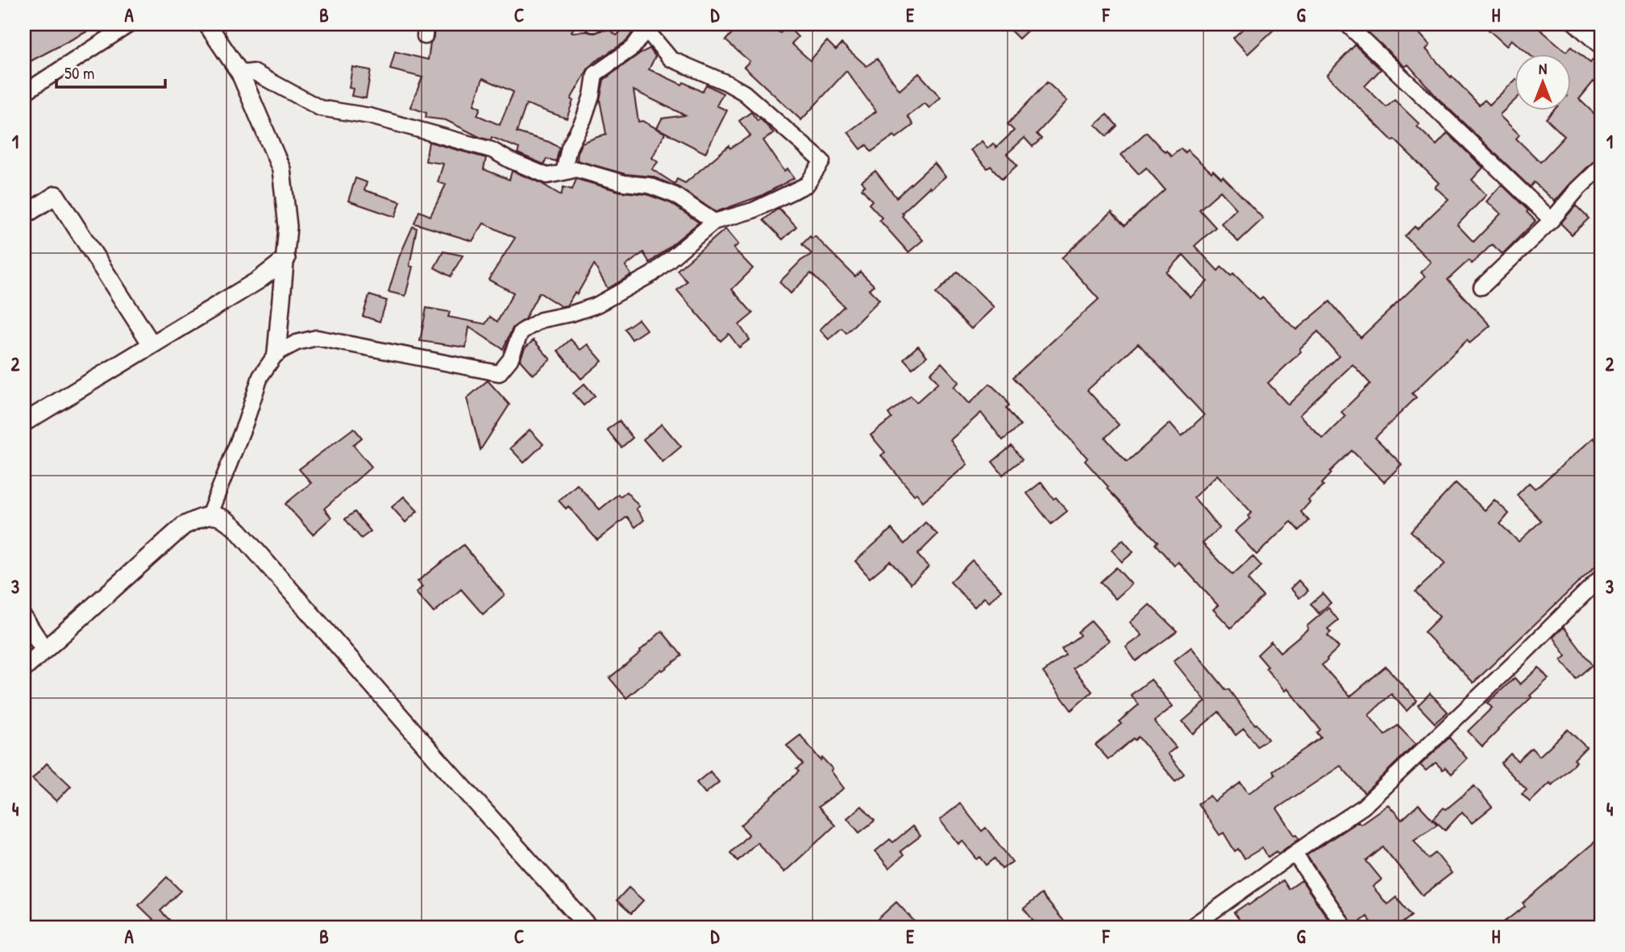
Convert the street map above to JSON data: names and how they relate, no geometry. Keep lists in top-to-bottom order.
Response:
{
  "scale_bar": "50 m",
  "north": "top",
  "grid": {
    "columns": [
      "A",
      "B",
      "C",
      "D",
      "E",
      "F",
      "G",
      "H"
    ],
    "rows": [
      "1",
      "2",
      "3",
      "4"
    ]
  }
}
